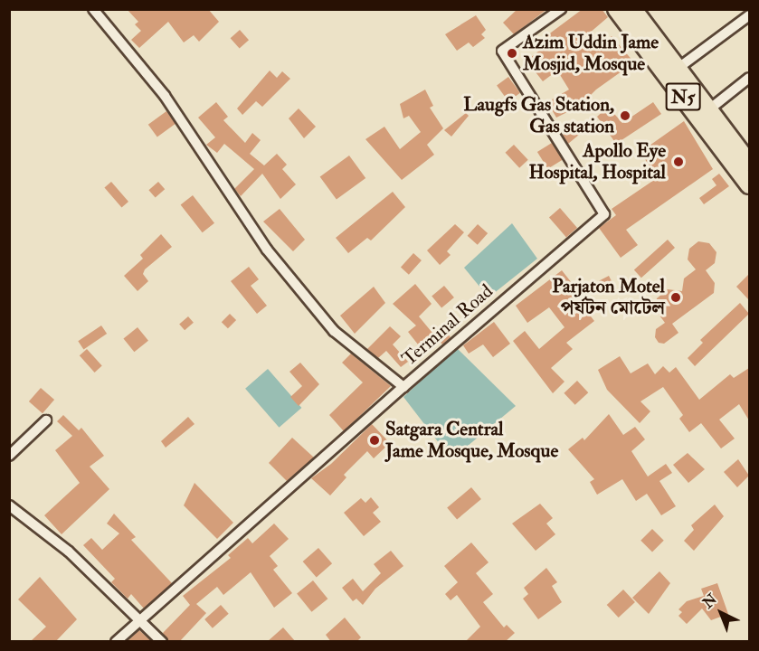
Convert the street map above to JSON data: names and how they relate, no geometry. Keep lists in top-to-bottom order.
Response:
{
  "streets": {
    "highway": ["N5"],
    "street": ["Terminal Road"]
  },
  "places": [
    "Azim Uddin Jame Mosjid, Mosque",
    "Laugfs Gas Station, Gas station",
    "Apollo Eye Hospital, Hospital",
    "Parjaton Motel পর্যটন মোটেল",
    "Satgara Central Jame Mosque, Mosque"
  ],
  "north": "top left"
}
